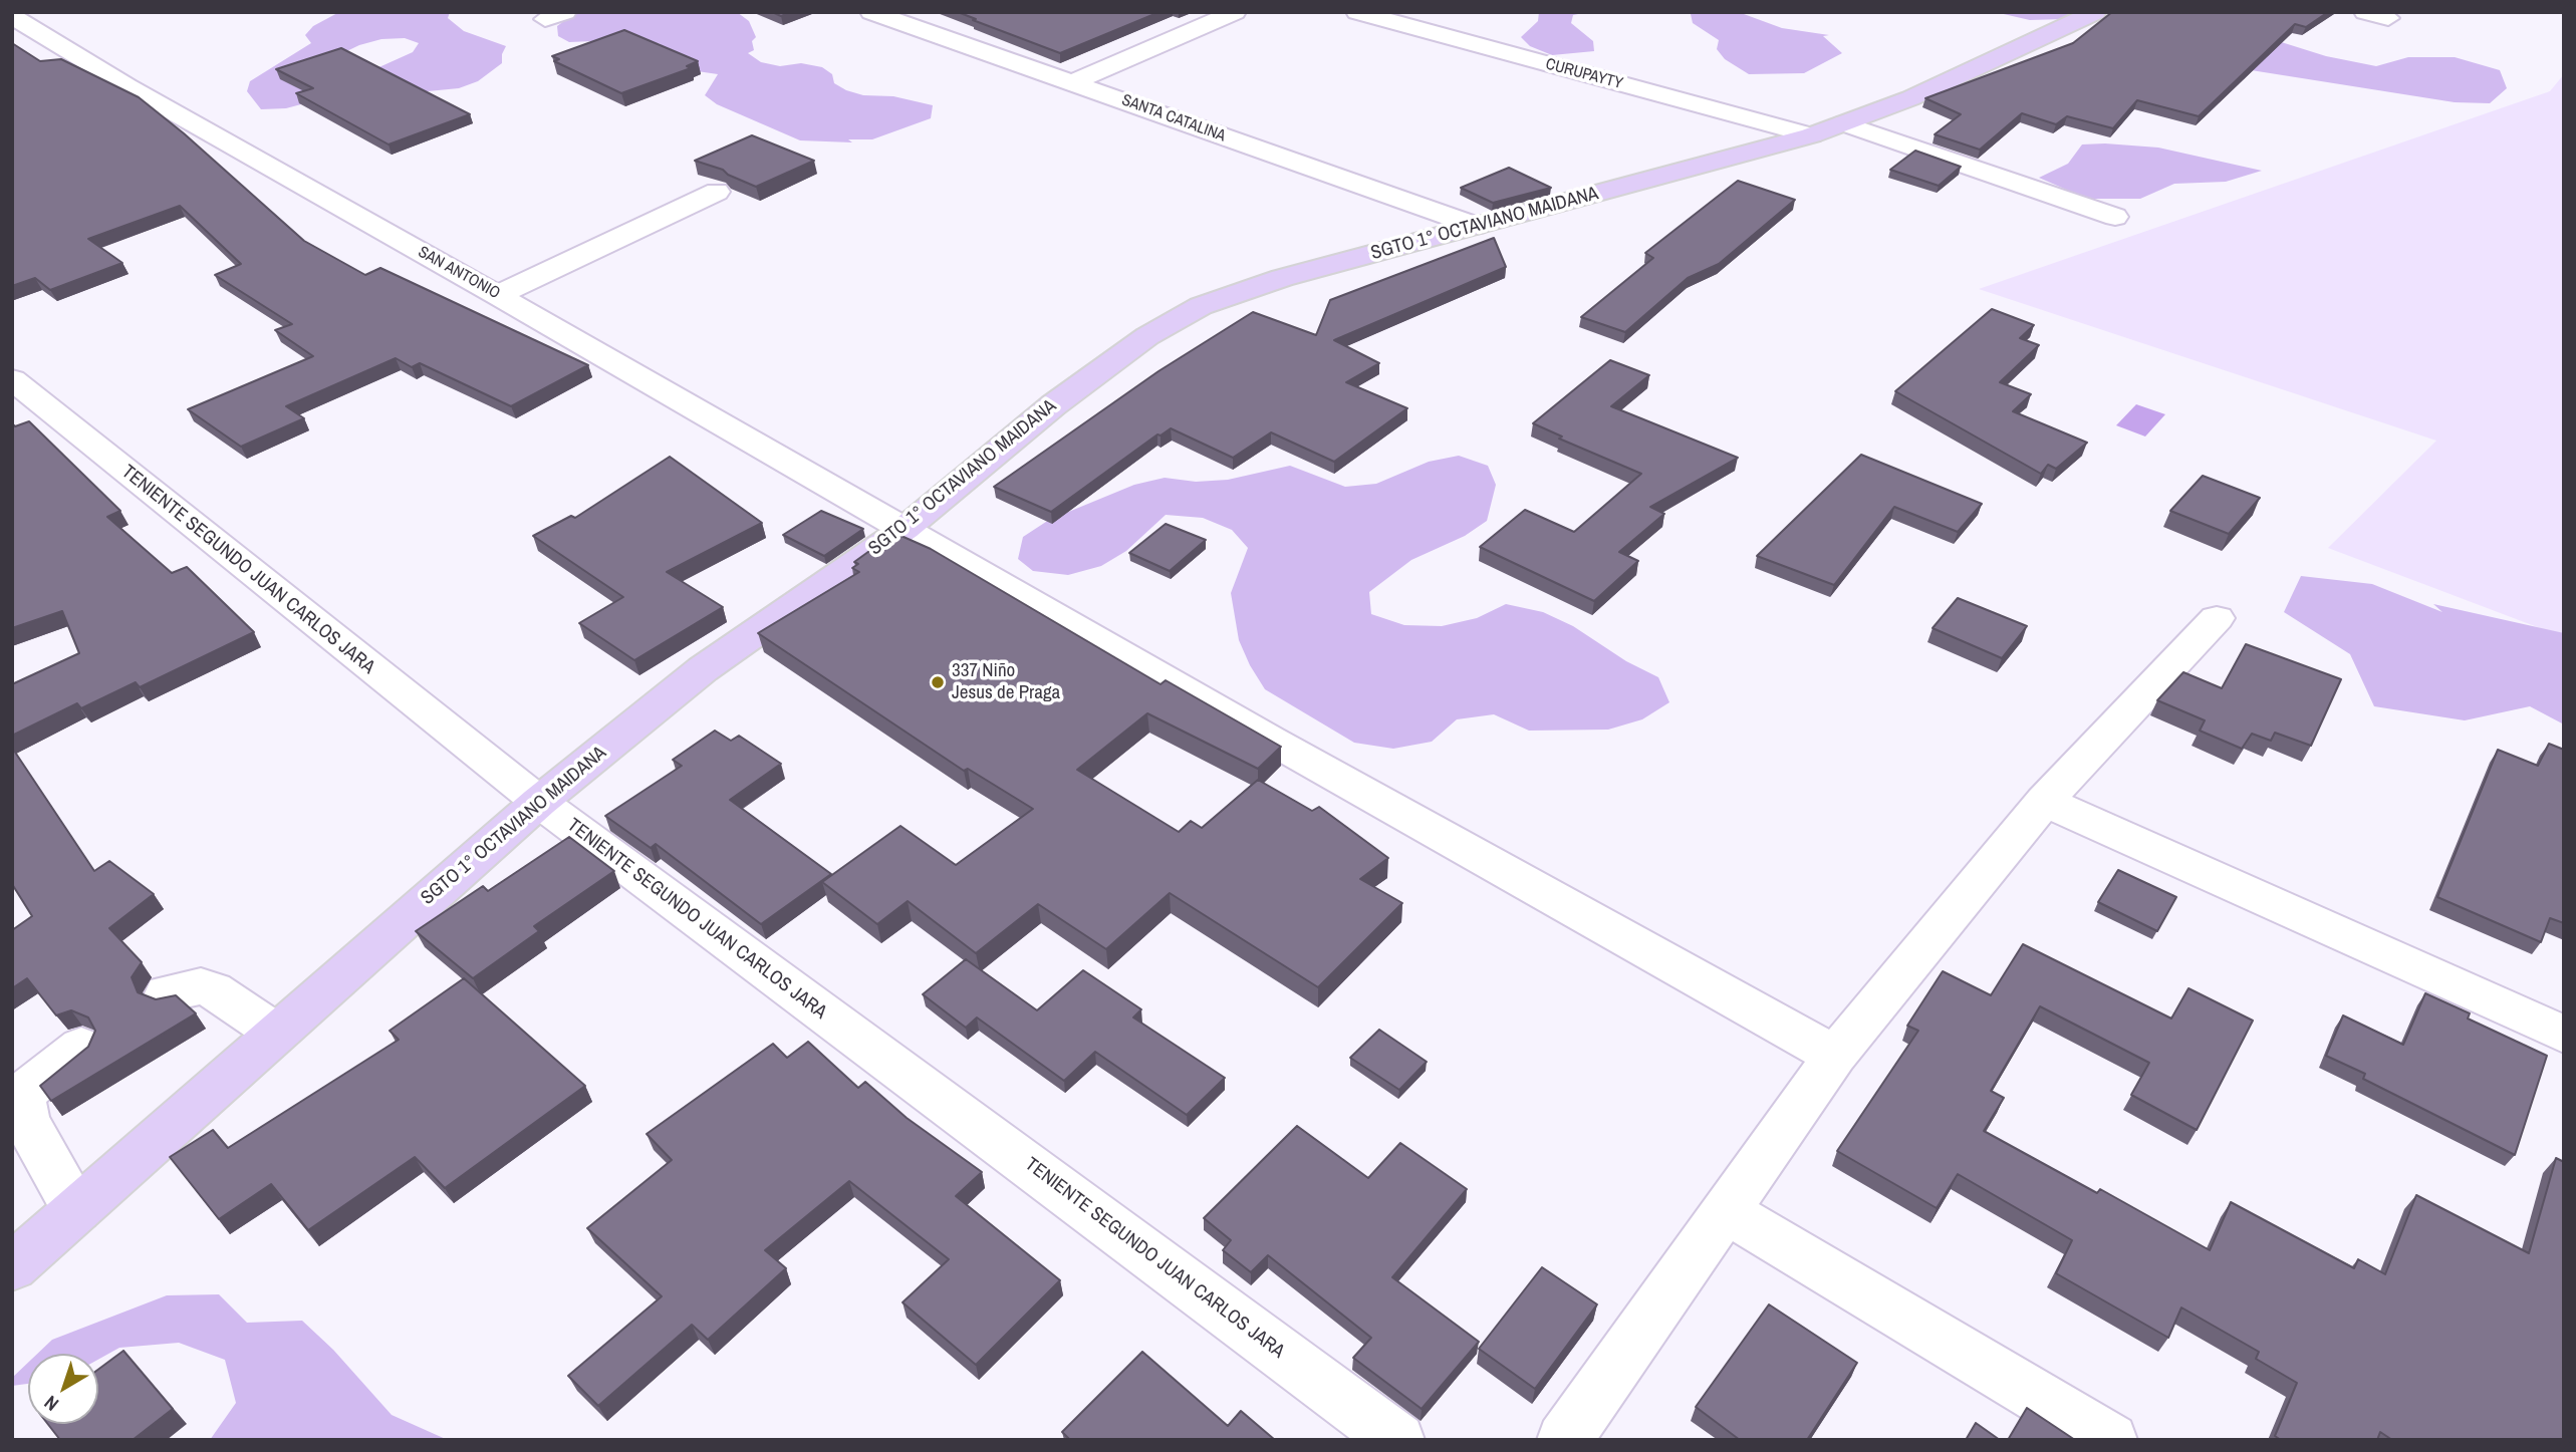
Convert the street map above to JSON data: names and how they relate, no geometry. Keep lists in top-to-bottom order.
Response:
{
  "streets": {
    "main road": ["SGTO 1° OCTAVIANO MAIDANA"],
    "street": [
      "CURUPAYTY",
      "SANTA CATALINA",
      "SAN ANTONIO",
      "TENIENTE SEGUNDO JUAN CARLOS JARA"
    ]
  },
  "crossings": [
    ["CURUPAYTY", "SGTO 1° OCTAVIANO MAIDANA"],
    ["SANTA CATALINA", "SGTO 1° OCTAVIANO MAIDANA"],
    ["SGTO 1° OCTAVIANO MAIDANA", "SAN ANTONIO"],
    ["SGTO 1° OCTAVIANO MAIDANA", "TENIENTE SEGUNDO JUAN CARLOS JARA"]
  ],
  "places": ["337 Niño Jesus de Praga"],
  "north": "bottom left"
}
